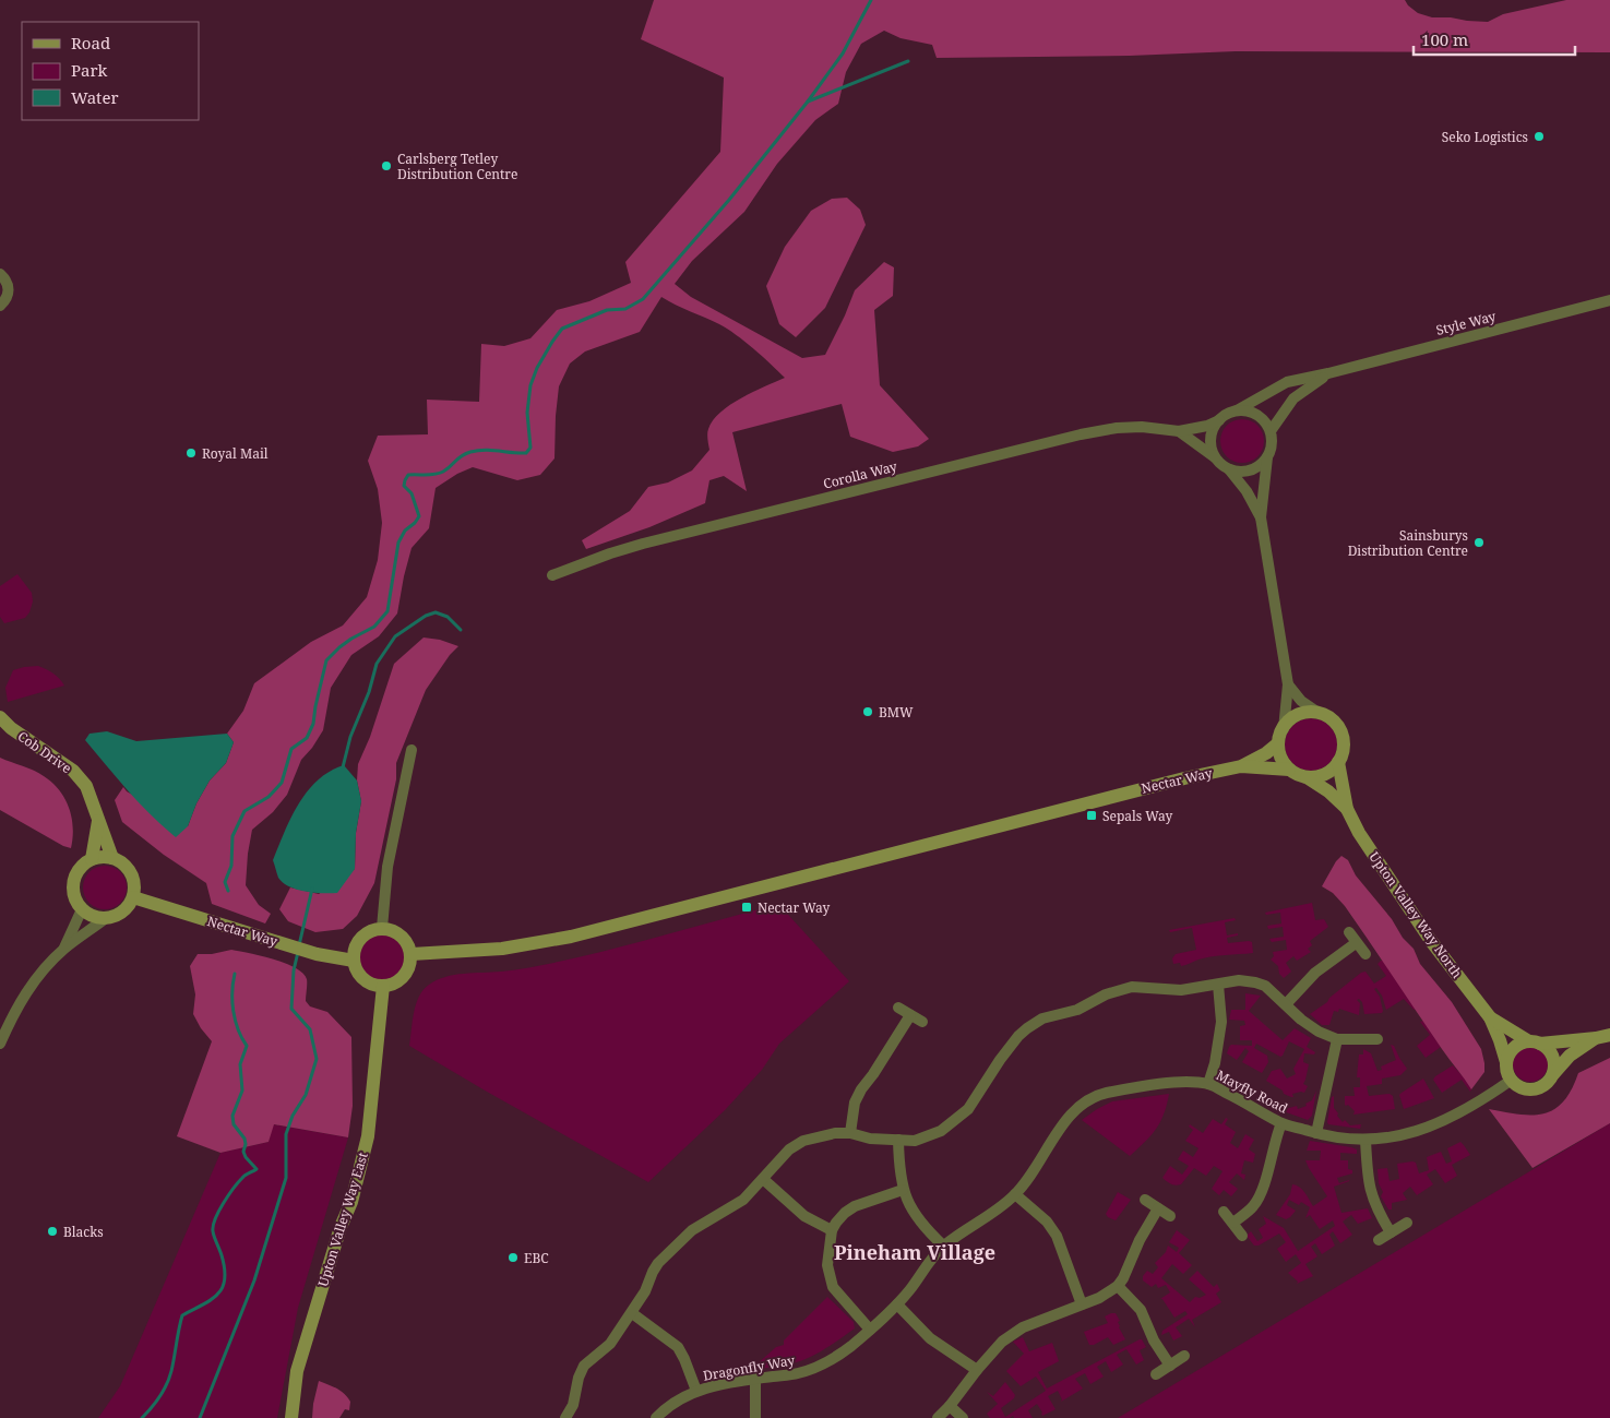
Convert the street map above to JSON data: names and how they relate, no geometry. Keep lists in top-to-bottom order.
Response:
{
  "streets": {
    "street": [
      "Style Way",
      "Corolla Way",
      "Cob Drive",
      "Nectar Way",
      "Upton Valley Way North",
      "Mayfly Road",
      "Upton Valley Way East",
      "Dragonfly Way"
    ]
  },
  "crossings": [
    ["Style Way", "Corolla Way"],
    ["Cob Drive", "Nectar Way"],
    ["Nectar Way", "Upton Valley Way North"],
    ["Nectar Way", "Upton Valley Way East"],
    ["Upton Valley Way North", "Mayfly Road"],
    ["Mayfly Road", "Dragonfly Way"]
  ],
  "districts": ["Pineham Village"],
  "places": {
    "other": [
      "Seko Logistics",
      "Carlsberg Tetley Distribution Centre",
      "Royal Mail",
      "Sainsburys Distribution Centre",
      "BMW",
      "Blacks",
      "EBC"
    ],
    "transit": ["Sepals Way", "Nectar Way"]
  },
  "legend": ["Road", "Park", "Water"],
  "scale_bar": "100 m"
}
